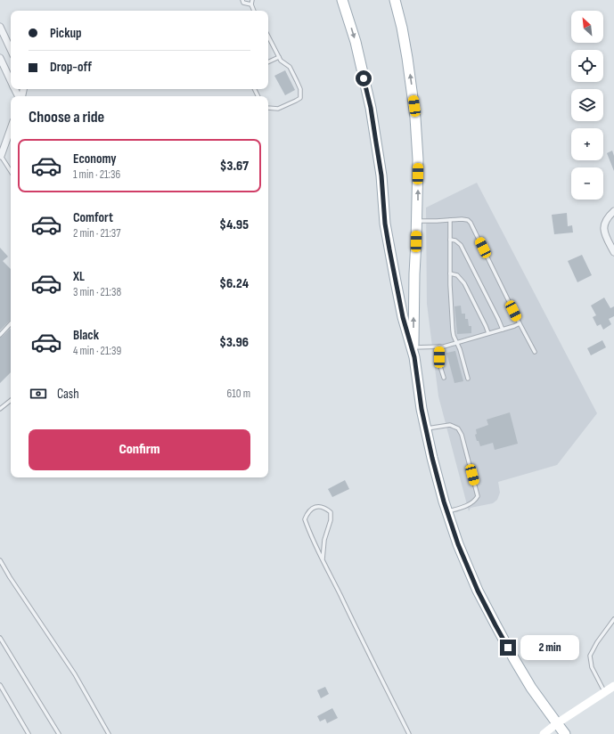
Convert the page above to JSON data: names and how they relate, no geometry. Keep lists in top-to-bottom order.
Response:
{
  "north": "top left",
  "page": {
    "map_buttons": ["+", "−"],
    "banner": ["Pickup", "Drop-off"],
    "heading": "Choose a ride",
    "list": [
      {
        "name": "Economy",
        "note": "1 min · 21:36",
        "value": "$3.67"
      },
      {
        "name": "Comfort",
        "note": "2 min · 21:37",
        "value": "$4.95"
      },
      {
        "name": "XL",
        "note": "3 min · 21:38",
        "value": "$6.24"
      },
      {
        "name": "Black",
        "note": "4 min · 21:39",
        "value": "$3.96"
      }
    ],
    "pay": ["Cash", "610 m"],
    "buttons": "Confirm",
    "bubble": "2 min"
  }
}
